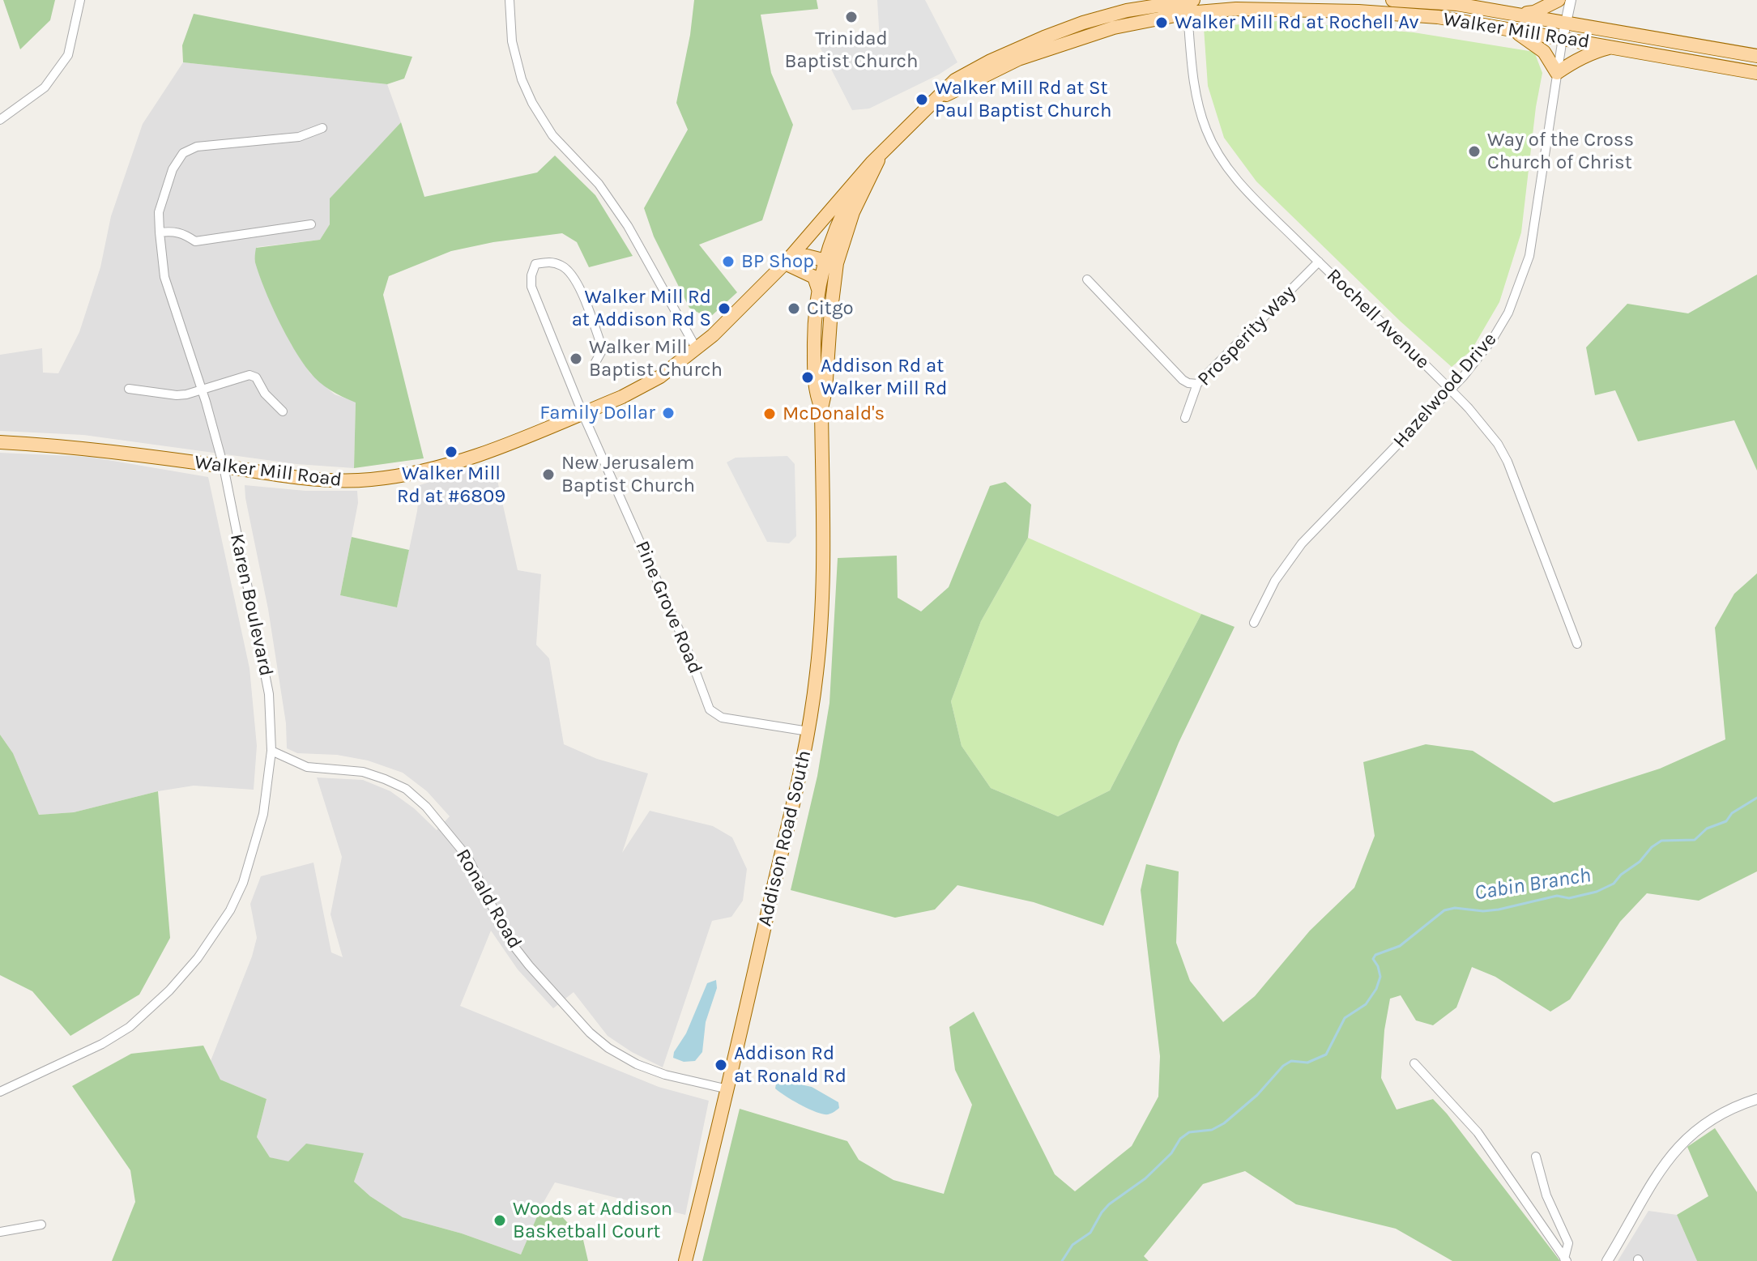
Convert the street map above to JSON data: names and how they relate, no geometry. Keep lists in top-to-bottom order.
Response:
{
  "streets": {
    "main road": ["Walker Mill Road", "Addison Road South"],
    "street": [
      "Rochell Avenue",
      "Prosperity Way",
      "Hazelwood Drive",
      "Karen Boulevard",
      "Pine Grove Road",
      "Ronald Road"
    ]
  },
  "crossings": [
    ["Walker Mill Road", "Rochell Avenue"],
    ["Walker Mill Road", "Hazelwood Drive"],
    ["Walker Mill Road", "Karen Boulevard"],
    ["Walker Mill Road", "Pine Grove Road"],
    ["Walker Mill Road", "Addison Road South"],
    ["Rochell Avenue", "Prosperity Way"],
    ["Rochell Avenue", "Hazelwood Drive"],
    ["Karen Boulevard", "Ronald Road"],
    ["Pine Grove Road", "Addison Road South"],
    ["Addison Road South", "Ronald Road"]
  ],
  "water": ["Cabin Branch"],
  "places": [
    "Trinidad Baptist Church",
    "Walker Mill Rd at Rochell Av",
    "Walker Mill Rd at St Paul Baptist Church",
    "Way of the Cross Church of Christ",
    "BP Shop",
    "Walker Mill Rd at Addison Rd S",
    "Citgo",
    "Walker Mill Baptist Church",
    "Addison Rd at Walker Mill Rd",
    "Family Dollar",
    "McDonald's",
    "Walker Mill Rd at #6809",
    "New Jerusalem Baptist Church",
    "Addison Rd at Ronald Rd",
    "Woods at Addison Basketball Court"
  ]
}
